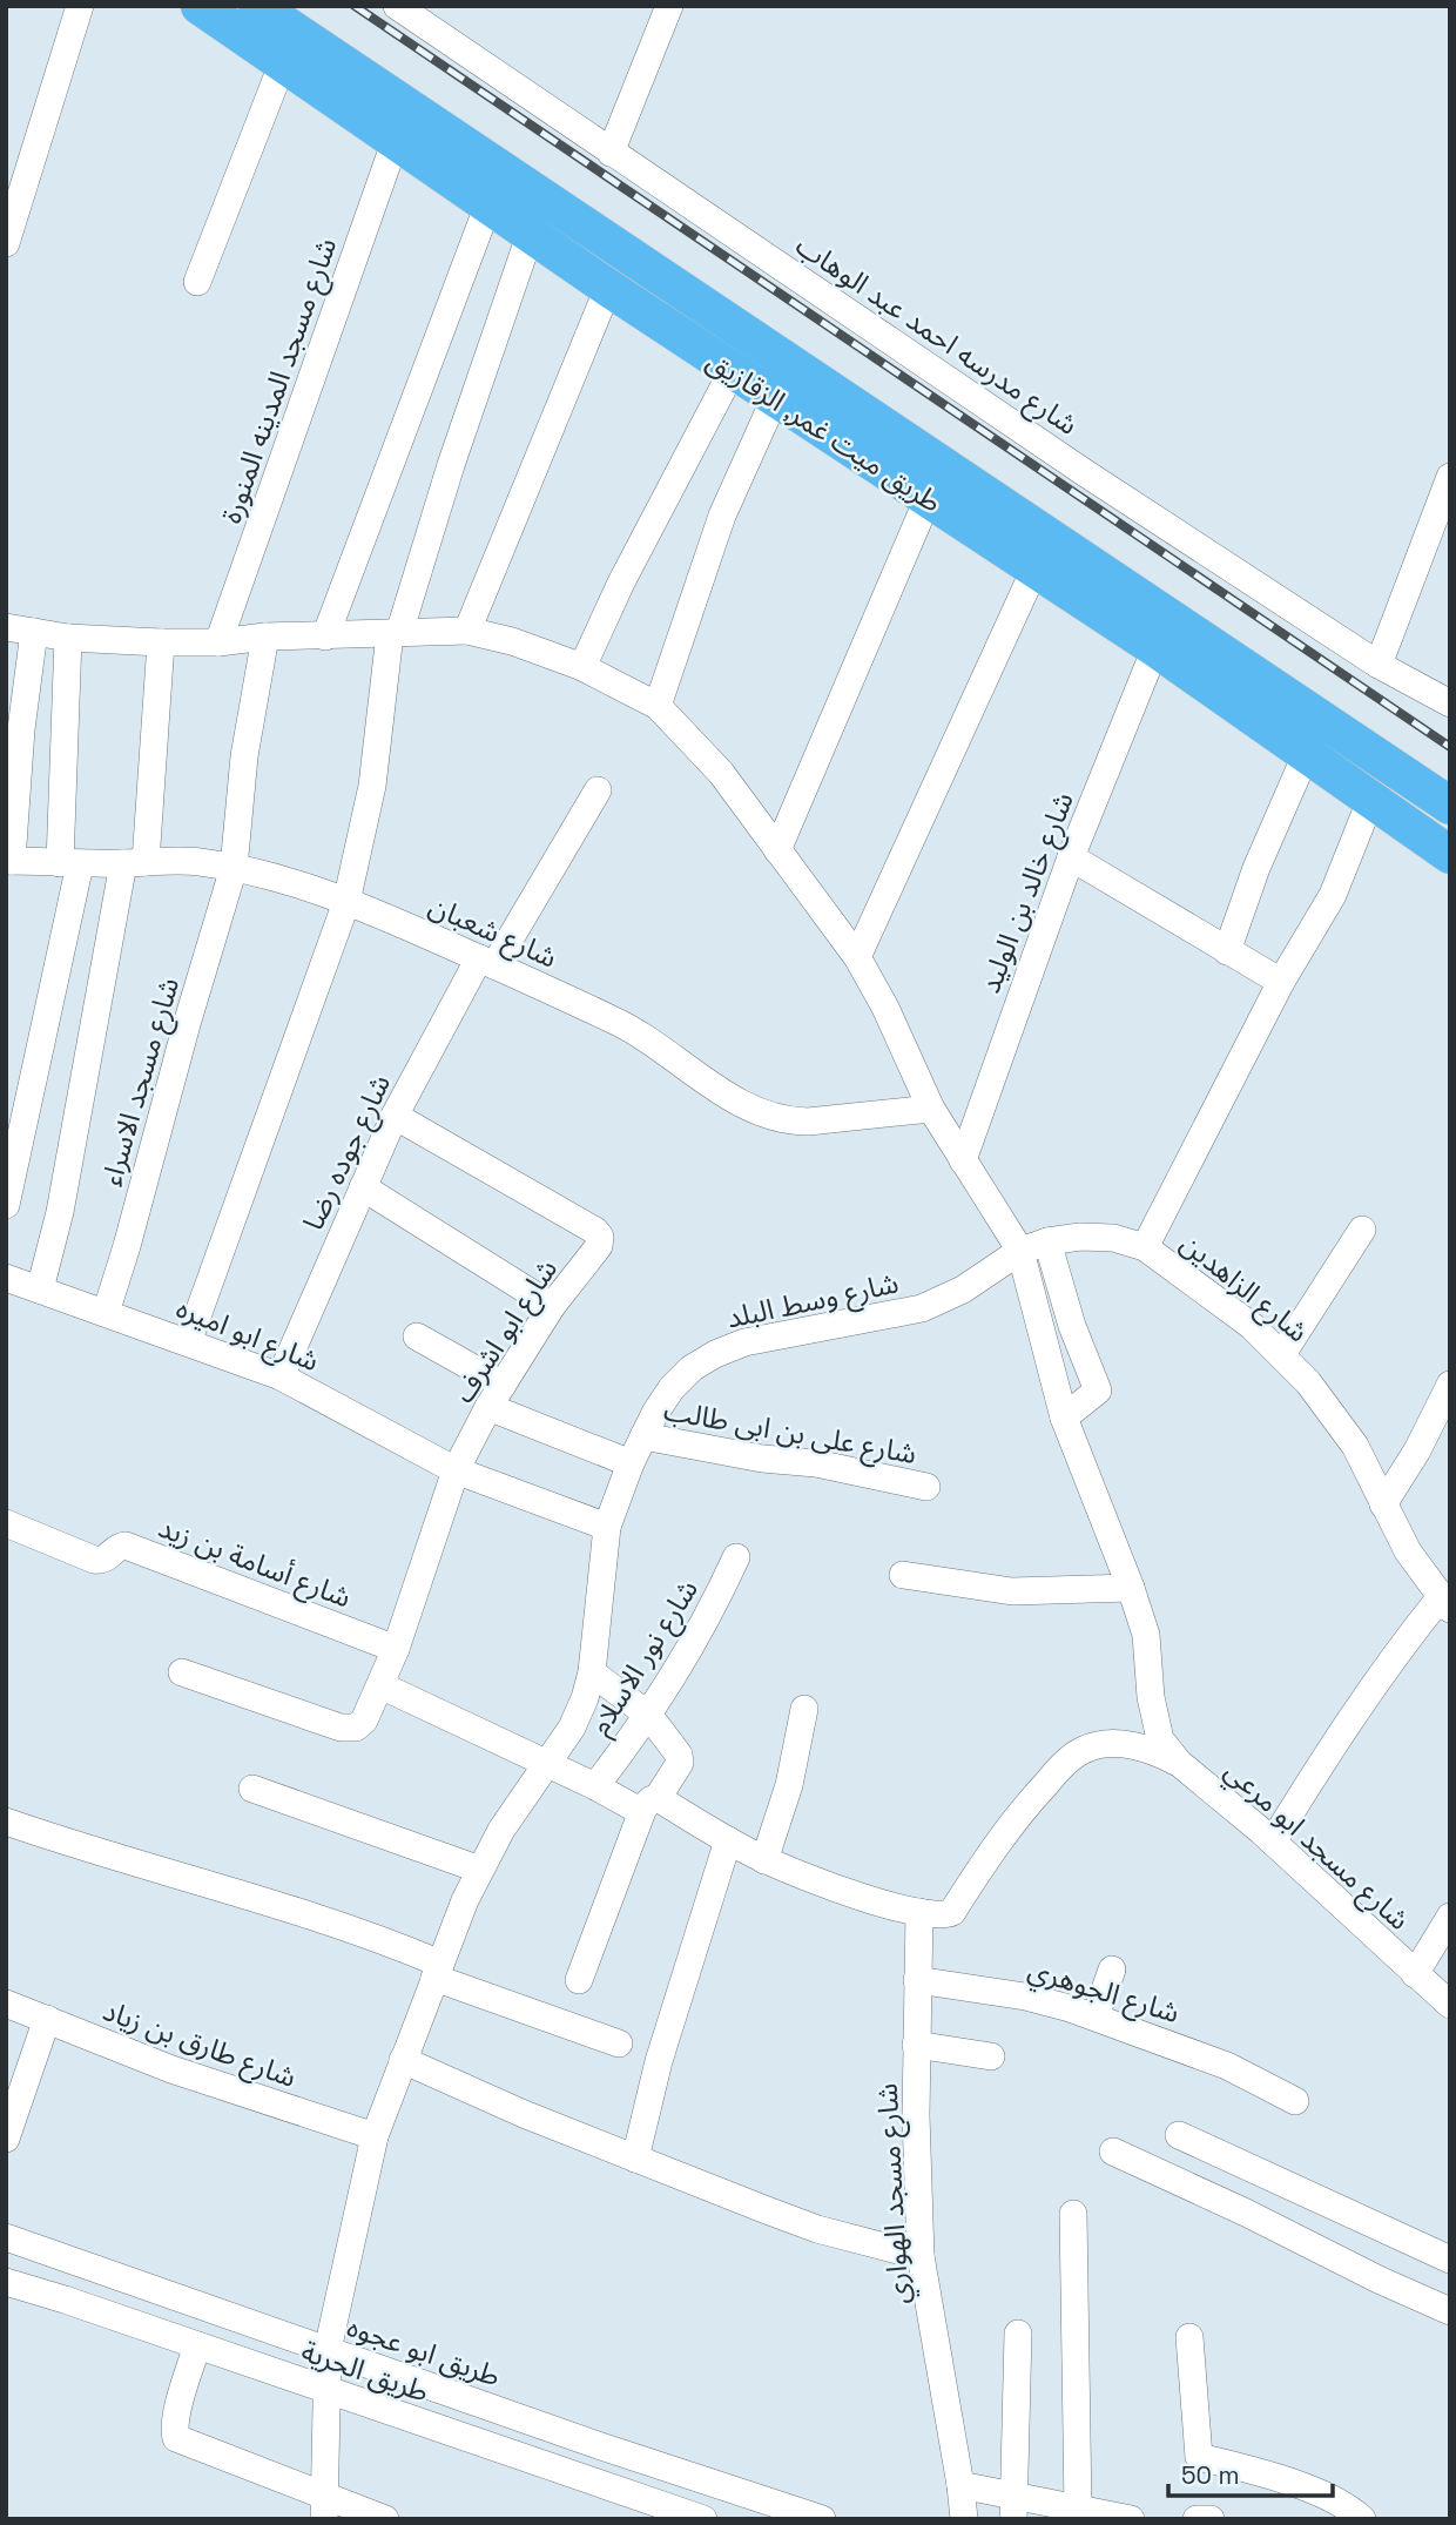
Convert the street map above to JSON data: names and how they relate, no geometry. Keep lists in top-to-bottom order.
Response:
{
  "streets": {
    "highway": ["طريق ميت غمر, الزقازيق"],
    "street": [
      "شارع مدرسه احمد عبد الوهاب",
      "شارع مسجد المدينه المنورة",
      "شارع خالد بن الوليد",
      "شارع شعبان",
      "شارع مسجد الاسراء",
      "شارع جوده رضا",
      "شارع الزاهدين",
      "شارع وسط البلد",
      "شارع ابو اشرف",
      "شارع ابو اميره",
      "شارع على بن ابى طالب",
      "شارع أسامة بن زيد",
      "شارع نور الاسلام",
      "شارع مسجد ابو مرعي",
      "شارع الجوهري",
      "شارع طارق بن زياد",
      "شارع مسجد الهواري",
      "طريق ابو عجوه",
      "طريق الحرية"
    ]
  },
  "crossings": [
    ["شارع مسجد المدينه المنورة", "طريق ميت غمر, الزقازيق"],
    ["طريق ميت غمر, الزقازيق", "شارع خالد بن الوليد"],
    ["شارع شعبان", "شارع مسجد الاسراء"],
    ["شارع شعبان", "شارع جوده رضا"],
    ["شارع مسجد الاسراء", "شارع ابو اميره"],
    ["شارع جوده رضا", "شارع ابو اشرف"],
    ["شارع جوده رضا", "شارع ابو اميره"],
    ["شارع الزاهدين", "شارع وسط البلد"],
    ["شارع وسط البلد", "شارع ابو اميره"],
    ["شارع وسط البلد", "شارع على بن ابى طالب"],
    ["شارع وسط البلد", "شارع طارق بن زياد"],
    ["شارع وسط البلد", "طريق ابو عجوه"],
    ["شارع وسط البلد", "طريق الحرية"],
    ["شارع ابو اشرف", "شارع ابو اميره"],
    ["شارع ابو اشرف", "شارع أسامة بن زيد"],
    ["شارع الجوهري", "شارع مسجد الهواري"]
  ],
  "scale_bar": "50 m"
}
